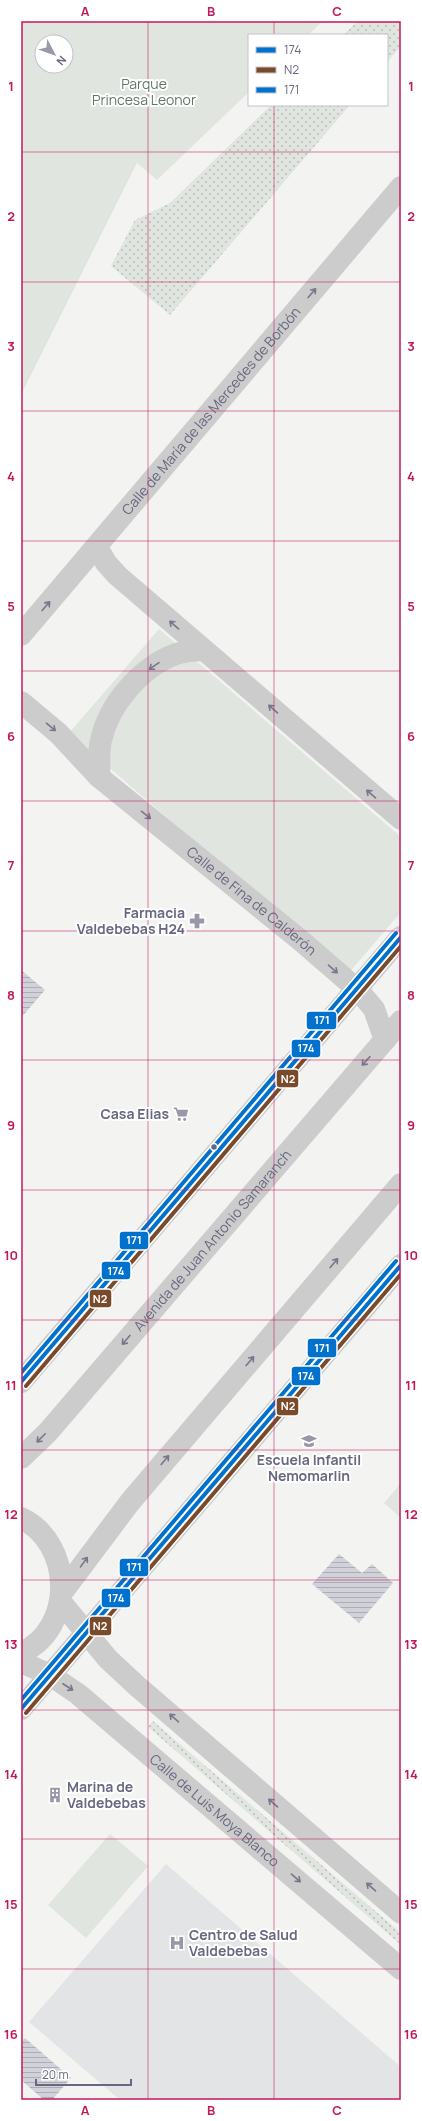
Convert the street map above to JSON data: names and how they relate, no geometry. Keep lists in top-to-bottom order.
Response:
{
  "streets": {
    "street": [
      "Calle de María de las Mercedes de Borbón",
      "Calle de Fina de Calderón",
      "Avenida de Juan Antonio Samaranch",
      "Calle de Luis Moya Blanco"
    ]
  },
  "crossings": [
    ["Calle de Fina de Calderón", "Avenida de Juan Antonio Samaranch"]
  ],
  "one_way": ["Calle de María de las Mercedes de Borbón"],
  "parks": ["Parque Princesa Leonor"],
  "places": {
    "pharmacy": ["Farmacia Valdebebas H24"],
    "supermarket": ["Casa Elias"],
    "school or university": ["Escuela Infantil Nemomarlin"],
    "building": ["Marina de Valdebebas"],
    "hospital": ["Centro de Salud Valdebebas"]
  },
  "lines": ["transit line 171", "transit line 174", "transit line N2"],
  "legend": ["174", "N2", "171"],
  "scale_bar": "20 m",
  "north": "bottom right",
  "grid": {
    "columns": ["A", "B", "C"],
    "rows": [
      "1",
      "2",
      "3",
      "4",
      "5",
      "6",
      "7",
      "8",
      "9",
      "10",
      "11",
      "12",
      "13",
      "14",
      "15",
      "16"
    ]
  }
}
